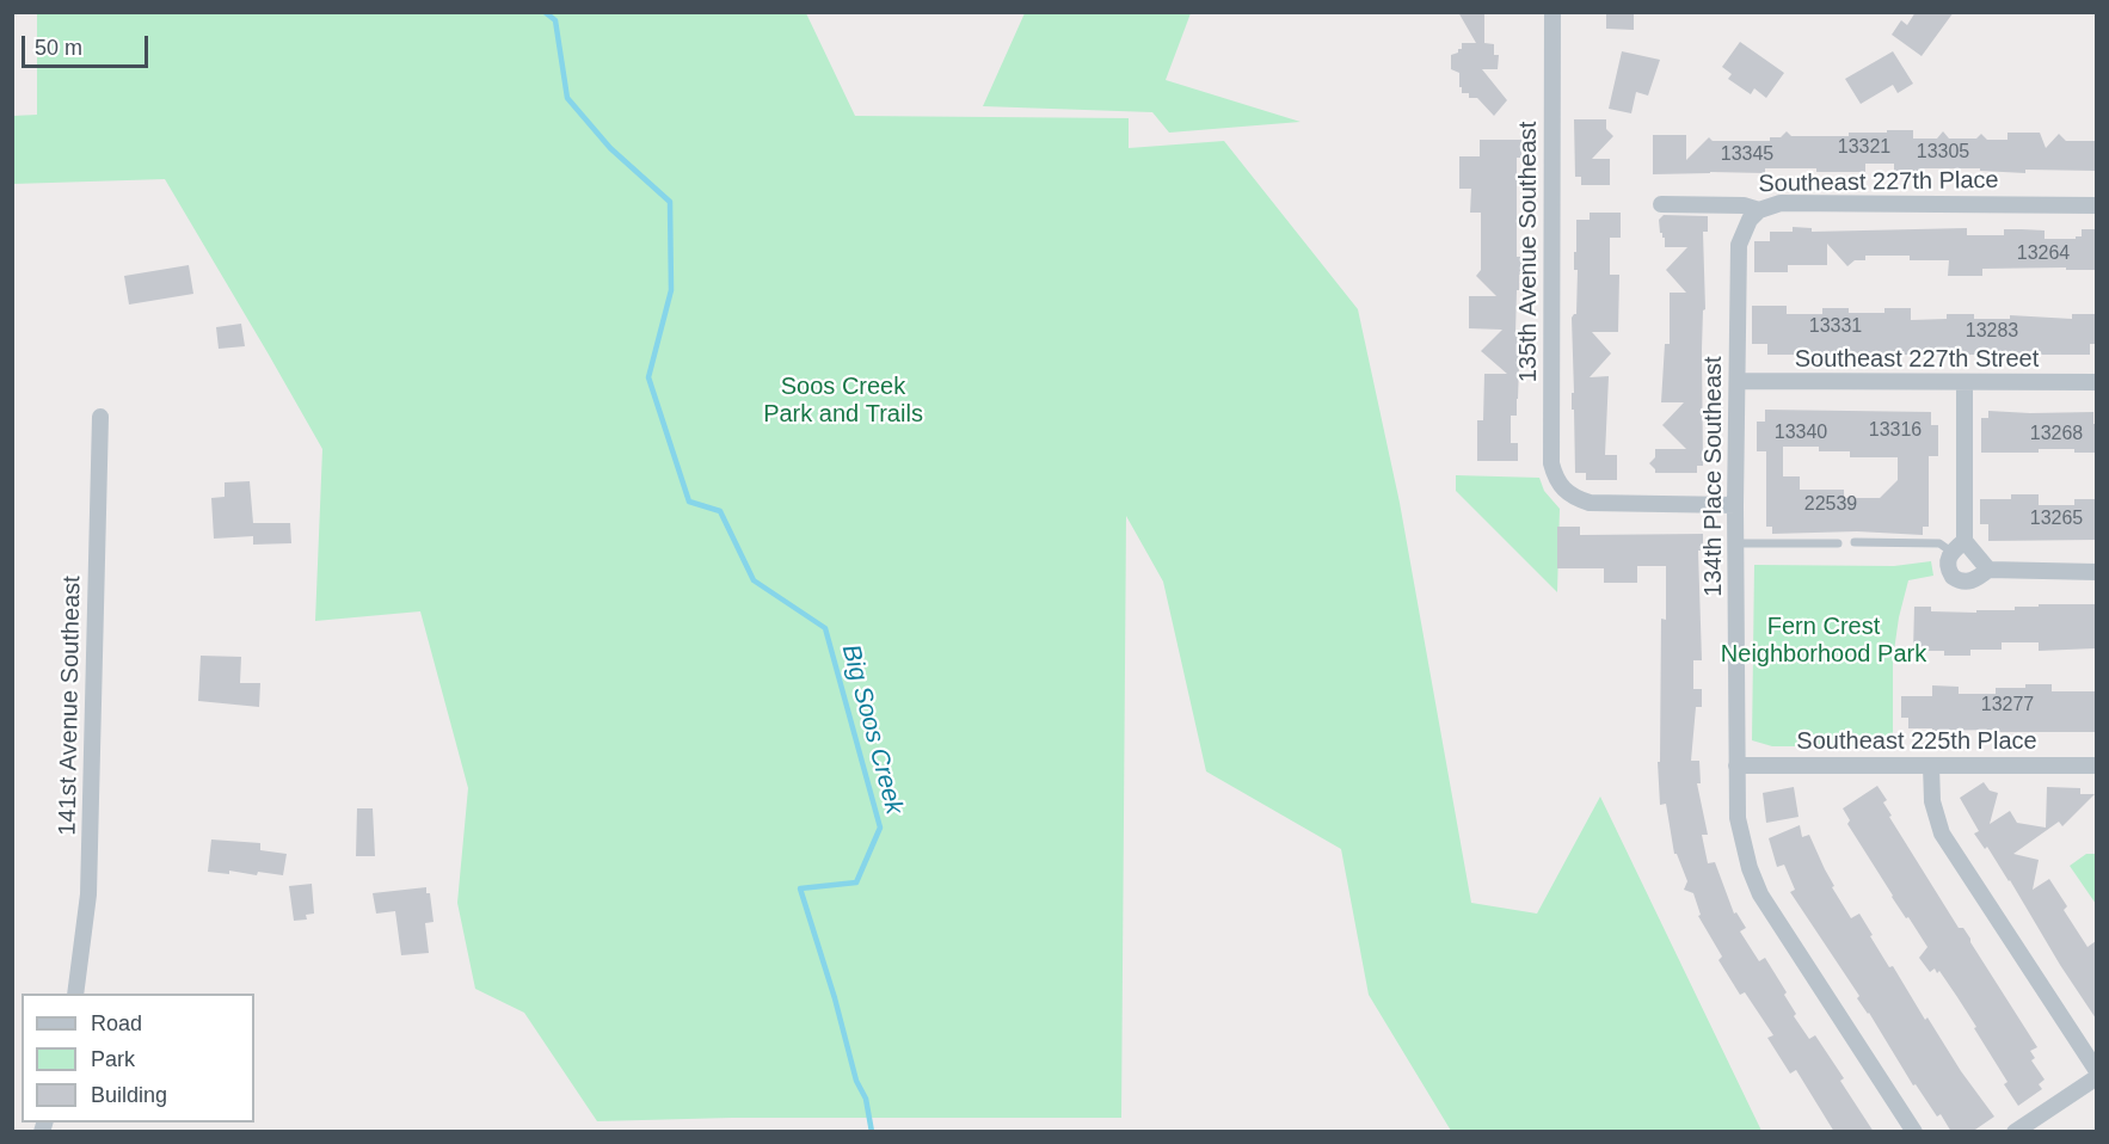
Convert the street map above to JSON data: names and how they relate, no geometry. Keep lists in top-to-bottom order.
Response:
{
  "streets": {
    "street": [
      "Southeast 227th Place",
      "135th Avenue Southeast",
      "Southeast 227th Street",
      "134th Place Southeast",
      "141st Avenue Southeast",
      "Southeast 225th Place"
    ]
  },
  "crossings": [
    ["Southeast 227th Place", "134th Place Southeast"],
    ["135th Avenue Southeast", "134th Place Southeast"],
    ["Southeast 227th Street", "134th Place Southeast"],
    ["134th Place Southeast", "Southeast 225th Place"]
  ],
  "water": ["Big Soos Creek"],
  "parks": ["Soos Creek Park and Trails", "Fern Crest Neighborhood Park"],
  "house_numbers": [
    "13321",
    "13305",
    "13345",
    "13264",
    "13331",
    "13283",
    "13316",
    "13340",
    "13268",
    "22539",
    "13265",
    "13277"
  ],
  "legend": ["Road", "Park", "Building"],
  "scale_bar": "50 m"
}
